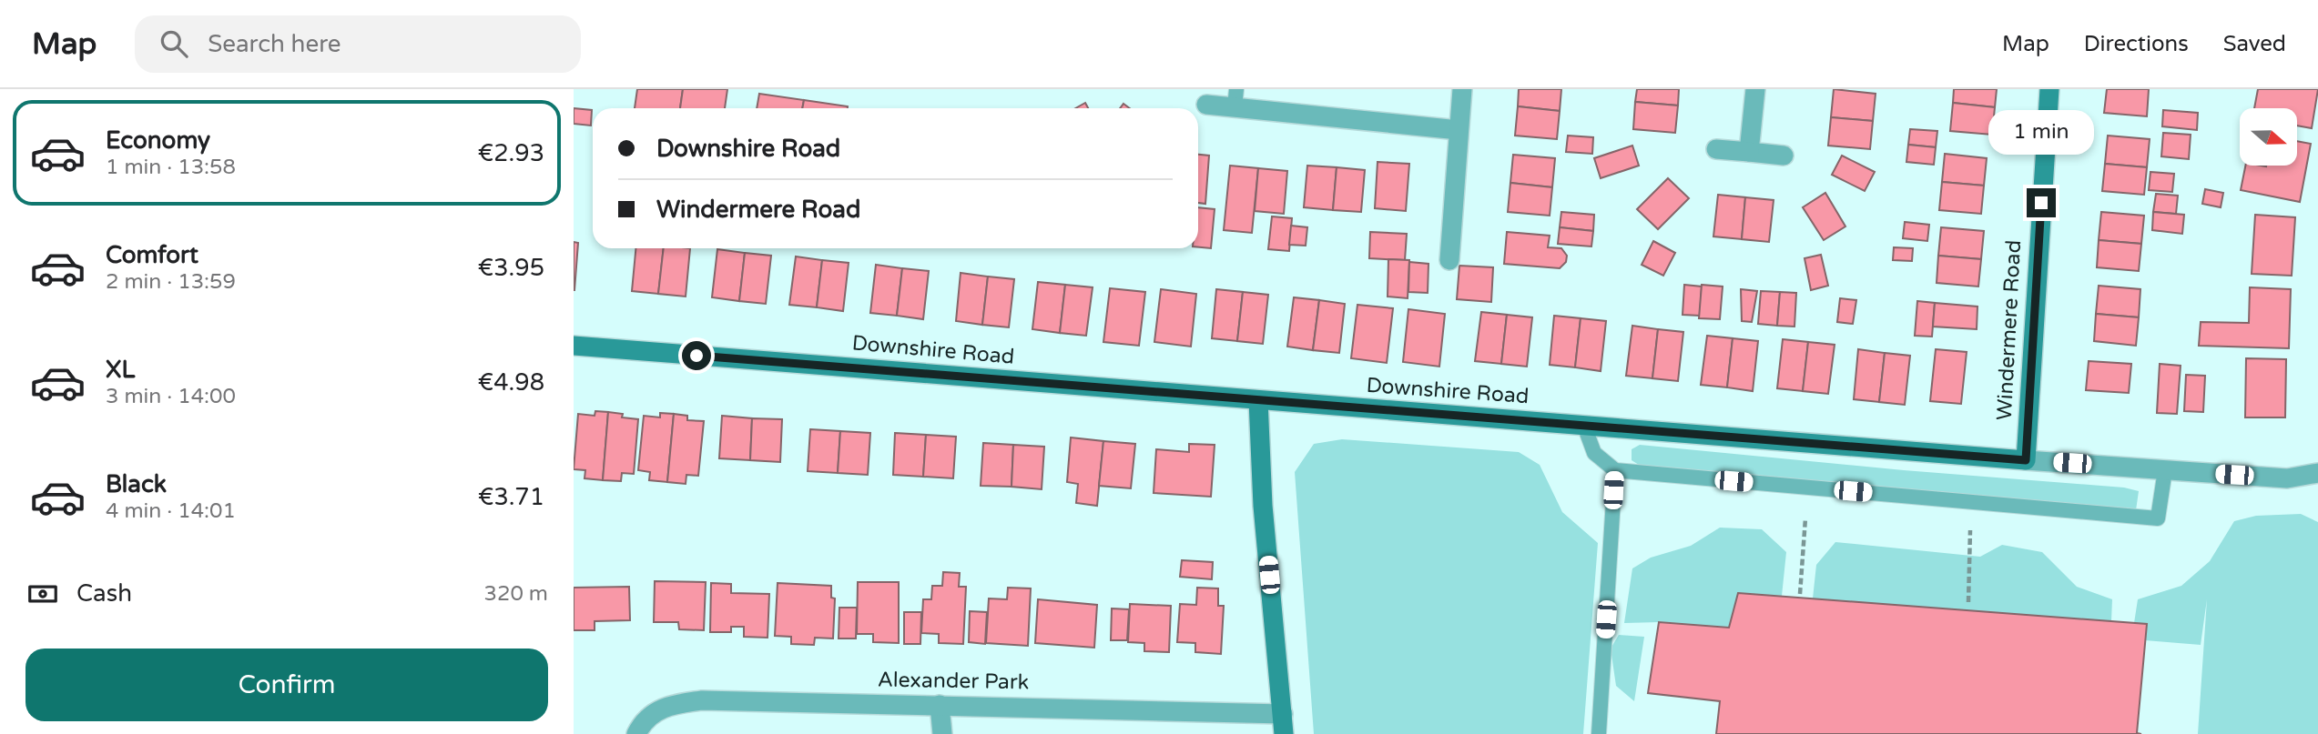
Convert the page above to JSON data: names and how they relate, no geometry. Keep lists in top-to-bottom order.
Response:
{
  "streets": {
    "street": ["Windermere Road", "Downshire Road", "Alexander Park"]
  },
  "crossings": [
    ["Windermere Road", "Downshire Road"]
  ],
  "north": "right",
  "page": {
    "header": "Map",
    "search": "Search here",
    "nav": ["Map", "Directions", "Saved"],
    "list": [
      {
        "name": "Economy",
        "note": "1 min · 13:58",
        "value": "€2.93"
      },
      {
        "name": "Comfort",
        "note": "2 min · 13:59",
        "value": "€3.95"
      },
      {
        "name": "XL",
        "note": "3 min · 14:00",
        "value": "€4.98"
      },
      {
        "name": "Black",
        "note": "4 min · 14:01",
        "value": "€3.71"
      }
    ],
    "banner": ["Downshire Road", "Windermere Road"],
    "bubble": "1 min",
    "pay": ["Cash", "320 m"],
    "buttons": "Confirm"
  }
}
